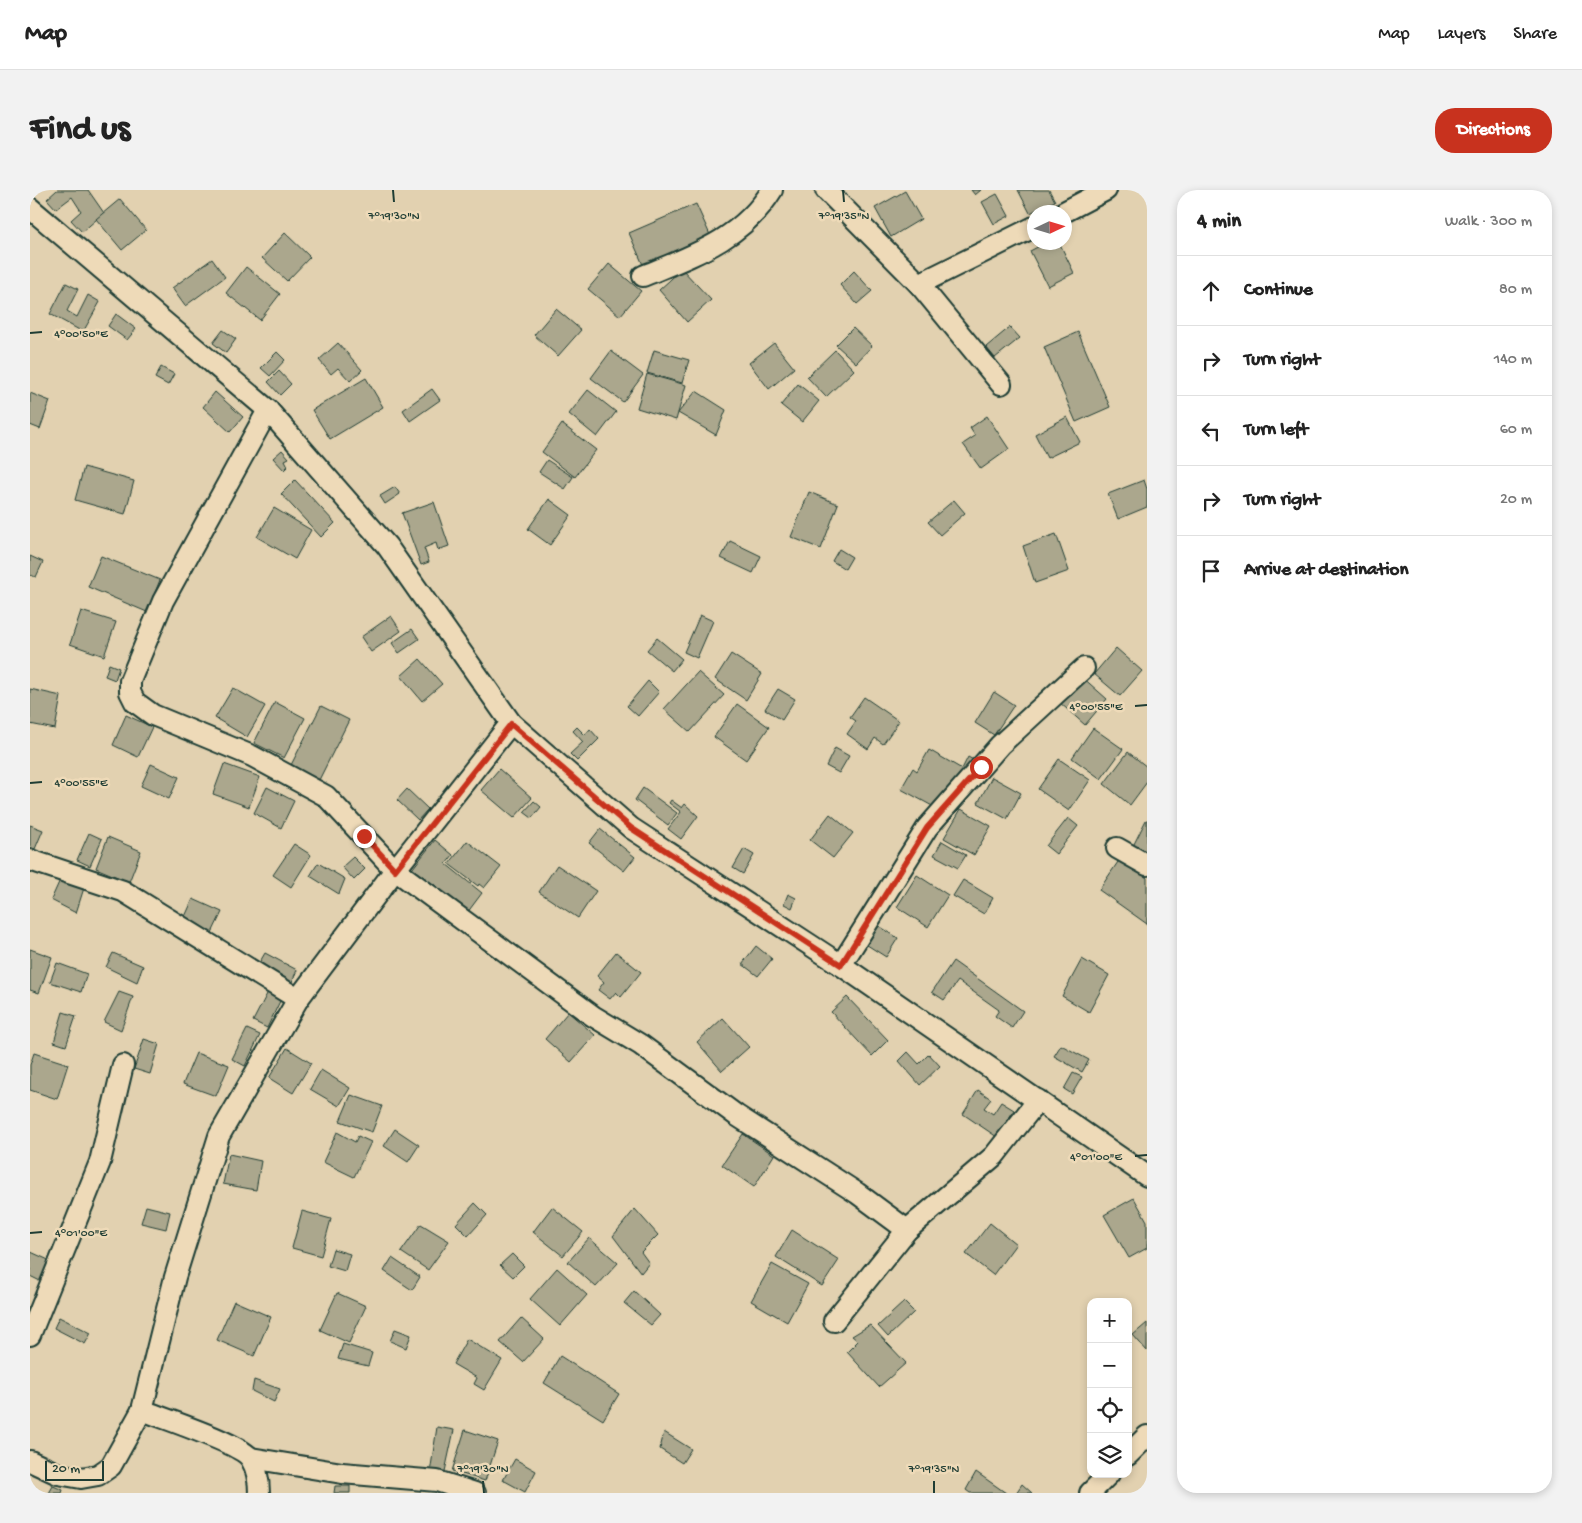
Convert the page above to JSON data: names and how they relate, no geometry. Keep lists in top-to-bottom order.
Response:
{
  "scale_bar": "20 m",
  "north": "right",
  "page": {
    "header": "Map",
    "nav": ["Map", "Layers", "Share"],
    "buttons": "Directions",
    "title": "Find us",
    "heading": ["4 min", "Walk · 300 m"],
    "list": [
      ["Continue", "80 m"],
      ["Turn right", "140 m"],
      ["Turn left", "60 m"],
      ["Turn right", "20 m"],
      "Arrive at destination"
    ],
    "map_buttons": ["+", "−"],
    "scale": "20 m"
  },
  "coordinates": [
    "7°19'30\"N",
    "7°19'35\"N",
    "4°00'50\"E",
    "4°00'55\"E",
    "4°01'00\"E"
  ]
}
